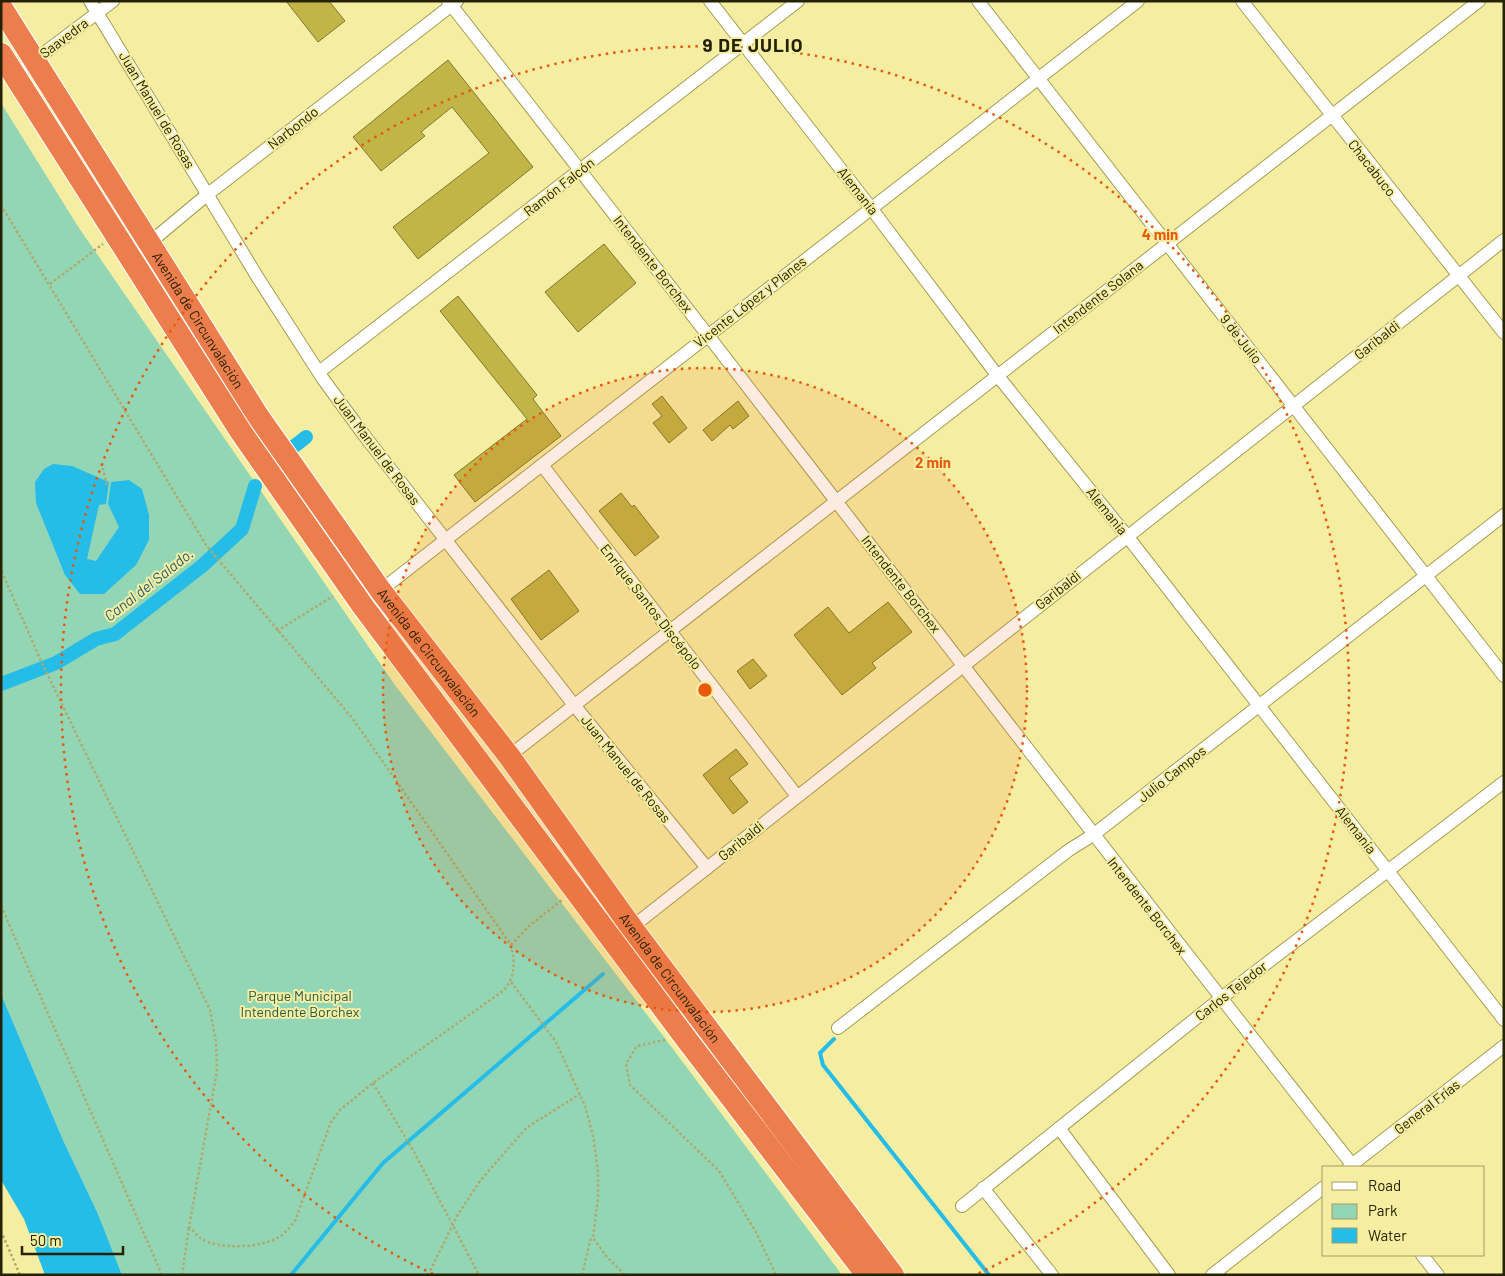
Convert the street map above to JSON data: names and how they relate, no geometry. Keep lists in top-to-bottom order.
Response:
{
  "streets": {
    "highway": ["Avenida de Circunvalación"],
    "street": [
      "Saavedra",
      "Juan Manuel de Rosas",
      "Narbondo",
      "Chacabuco",
      "Ramón Falcón",
      "Alemania",
      "Intendente Borchex",
      "Intendente Solana",
      "Vicente López y Planes",
      "9 de Julio",
      "Garibaldi",
      "Enrique Santos Discépolo",
      "Julio Campos",
      "Carlos Tejedor",
      "General Frías"
    ]
  },
  "crossings": [
    ["Saavedra", "Juan Manuel de Rosas"],
    ["Saavedra", "Avenida de Circunvalación"],
    ["Juan Manuel de Rosas", "Narbondo"],
    ["Juan Manuel de Rosas", "Ramón Falcón"],
    ["Juan Manuel de Rosas", "Intendente Solana"],
    ["Juan Manuel de Rosas", "Vicente López y Planes"],
    ["Juan Manuel de Rosas", "Garibaldi"],
    ["Narbondo", "Intendente Borchex"],
    ["Narbondo", "Avenida de Circunvalación"],
    ["Chacabuco", "Intendente Solana"],
    ["Chacabuco", "Garibaldi"],
    ["Ramón Falcón", "Alemania"],
    ["Ramón Falcón", "Intendente Borchex"],
    ["Alemania", "Intendente Solana"],
    ["Alemania", "Vicente López y Planes"],
    ["Alemania", "Garibaldi"],
    ["Alemania", "Julio Campos"],
    ["Alemania", "Carlos Tejedor"],
    ["Intendente Borchex", "Intendente Solana"],
    ["Intendente Borchex", "Vicente López y Planes"],
    ["Intendente Borchex", "Garibaldi"],
    ["Intendente Borchex", "Julio Campos"],
    ["Intendente Borchex", "Carlos Tejedor"],
    ["Intendente Solana", "Avenida de Circunvalación"],
    ["Intendente Solana", "9 de Julio"],
    ["Intendente Solana", "Enrique Santos Discépolo"],
    ["Vicente López y Planes", "Avenida de Circunvalación"],
    ["Vicente López y Planes", "9 de Julio"],
    ["Vicente López y Planes", "Enrique Santos Discépolo"],
    ["Avenida de Circunvalación", "Garibaldi"],
    ["9 de Julio", "Garibaldi"],
    ["9 de Julio", "Julio Campos"],
    ["Garibaldi", "Enrique Santos Discépolo"]
  ],
  "districts": ["9 DE JULIO"],
  "water": ["Canal del Salado."],
  "parks": ["Parque Municipal Intendente Borchex"],
  "legend": ["Road", "Park", "Water"],
  "scale_bar": "50 m",
  "rings": ["4 min", "2 min"]
}
